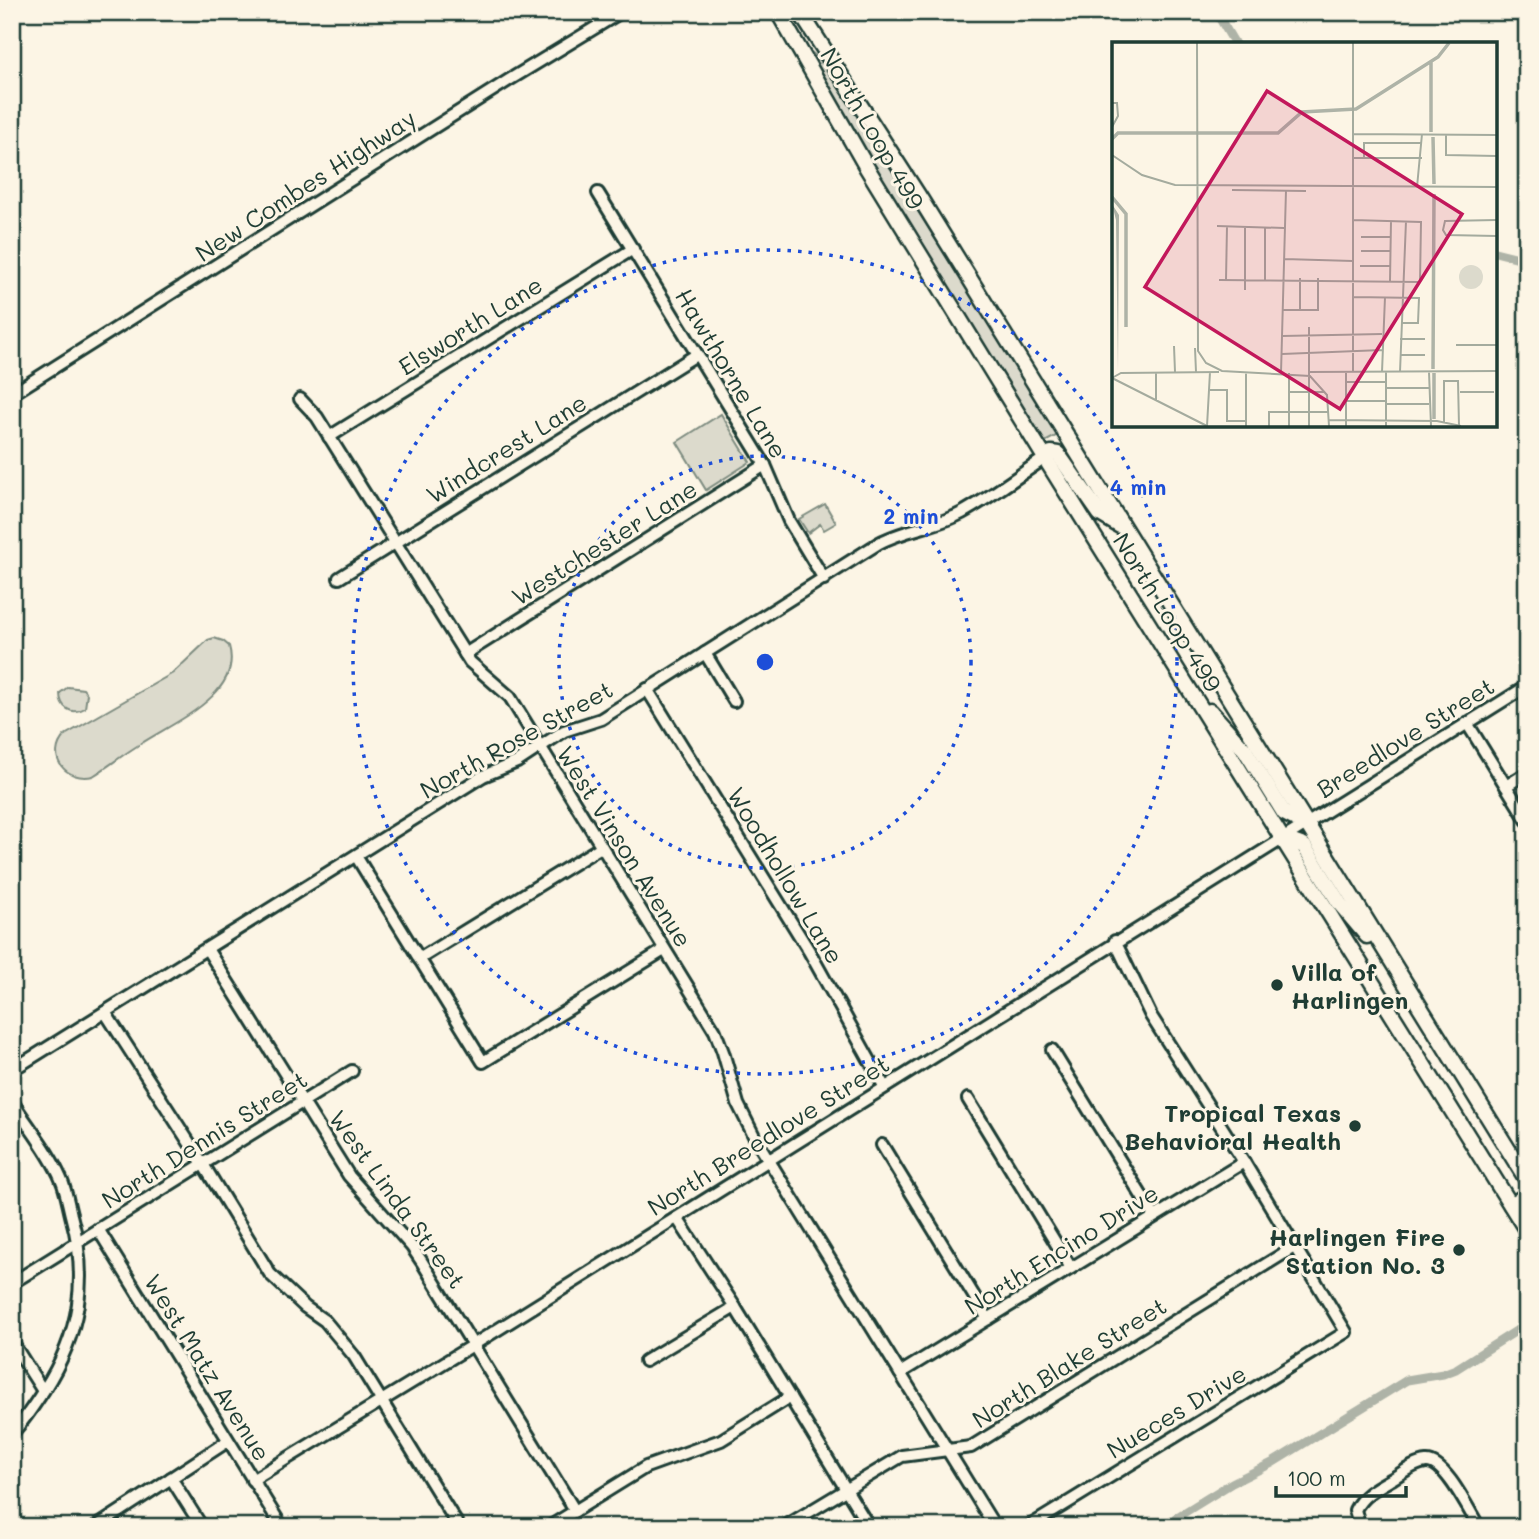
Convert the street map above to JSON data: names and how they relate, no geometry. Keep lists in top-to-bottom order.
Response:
{
  "streets": {
    "main road": ["North Loop 499"],
    "street": [
      "New Combes Highway",
      "Elsworth Lane",
      "Hawthorne Lane",
      "Windcrest Lane",
      "Westchester Lane",
      "Breedlove Street",
      "North Rose Street",
      "West Vinson Avenue",
      "Woodhollow Lane",
      "North Breedlove Street",
      "North Dennis Street",
      "West Linda Street",
      "North Encino Drive",
      "North Blake Street",
      "West Matz Avenue",
      "Nueces Drive"
    ]
  },
  "crossings": [
    ["North Loop 499", "Breedlove Street"],
    ["North Loop 499", "North Rose Street"],
    ["North Loop 499", "North Breedlove Street"],
    ["Elsworth Lane", "Hawthorne Lane"],
    ["Elsworth Lane", "West Vinson Avenue"],
    ["Hawthorne Lane", "Windcrest Lane"],
    ["Hawthorne Lane", "Westchester Lane"],
    ["Hawthorne Lane", "North Rose Street"],
    ["Windcrest Lane", "West Vinson Avenue"],
    ["Westchester Lane", "West Vinson Avenue"],
    ["Breedlove Street", "North Breedlove Street"],
    ["North Rose Street", "West Vinson Avenue"],
    ["North Rose Street", "Woodhollow Lane"],
    ["North Rose Street", "West Linda Street"],
    ["West Vinson Avenue", "North Breedlove Street"],
    ["West Vinson Avenue", "North Encino Drive"],
    ["West Vinson Avenue", "North Blake Street"],
    ["Woodhollow Lane", "North Breedlove Street"],
    ["North Breedlove Street", "West Linda Street"],
    ["North Breedlove Street", "West Matz Avenue"],
    ["North Dennis Street", "West Linda Street"],
    ["North Dennis Street", "West Matz Avenue"],
    ["North Blake Street", "Nueces Drive"]
  ],
  "places": ["Villa of Harlingen", "Tropical Texas Behavioral Health", "Harlingen Fire Station No. 3"],
  "scale_bar": "100 m",
  "rings": ["4 min", "2 min"]
}
